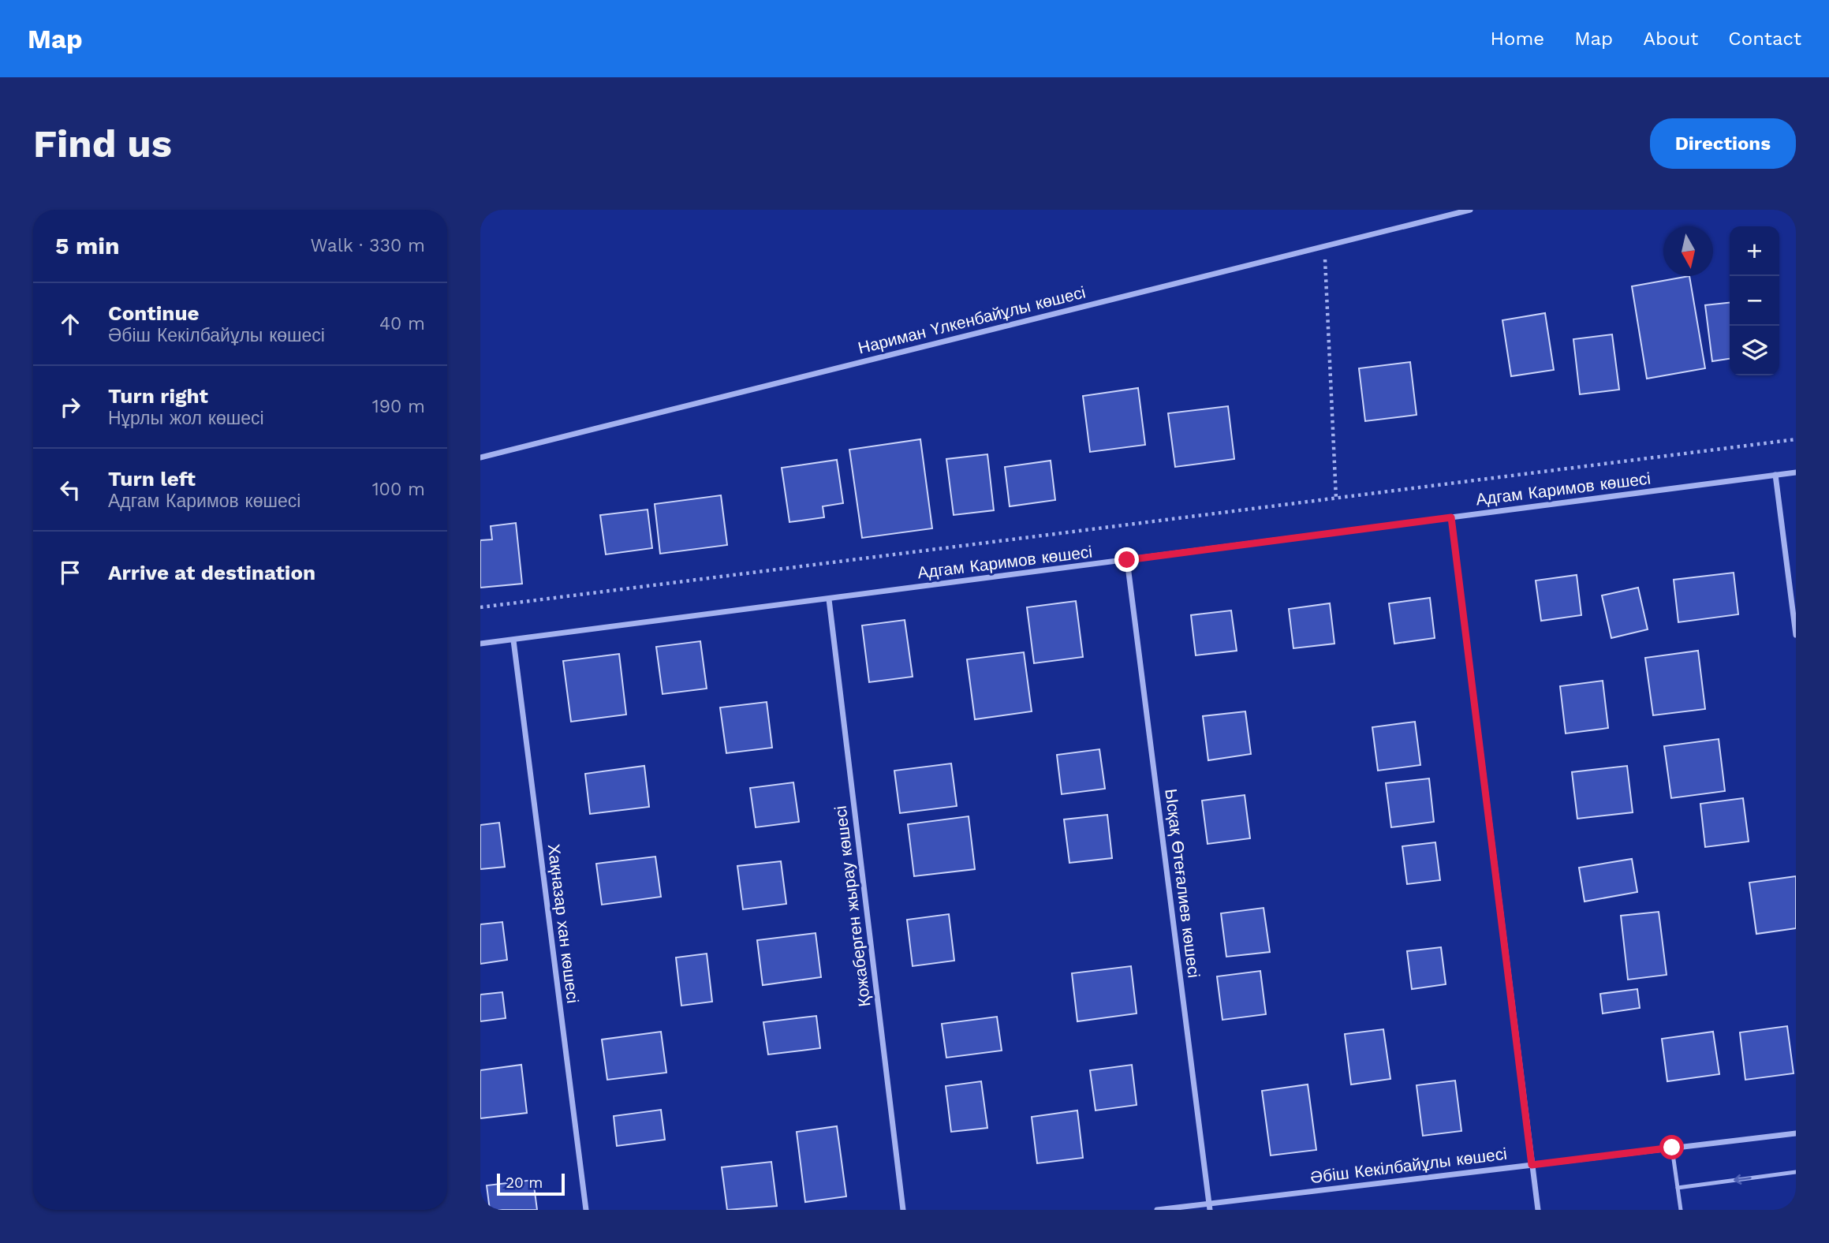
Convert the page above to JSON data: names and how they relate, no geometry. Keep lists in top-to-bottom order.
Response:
{
  "streets": {
    "street": [
      "Нариман Үлкенбайұлы көшесі",
      "Адгам Каримов көшесі",
      "Ысқақ Өтеғалиев көшесі",
      "Қожаберген жырау көшесі",
      "Хақназар хан көшесі",
      "Әбіш Кекілбайұлы көшесі"
    ]
  },
  "crossings": [
    ["Адгам Каримов көшесі", "Ысқақ Өтеғалиев көшесі"],
    ["Адгам Каримов көшесі", "Қожаберген жырау көшесі"],
    ["Адгам Каримов көшесі", "Хақназар хан көшесі"],
    ["Ысқақ Өтеғалиев көшесі", "Әбіш Кекілбайұлы көшесі"]
  ],
  "scale_bar": "20 m",
  "north": "bottom",
  "page": {
    "header": "Map",
    "nav": [
      "Home",
      "Map",
      "About",
      "Contact"
    ],
    "buttons": "Directions",
    "title": "Find us",
    "heading": ["5 min", "Walk · 330 m"],
    "map_buttons": ["+", "−"],
    "list": [
      ["Continue", "Әбіш Кекілбайұлы көшесі", "40 m"],
      ["Turn right", "Нұрлы жол көшесі", "190 m"],
      ["Turn left", "Адгам Каримов көшесі", "100 m"],
      "Arrive at destination"
    ],
    "scale": "20 m"
  }
}
